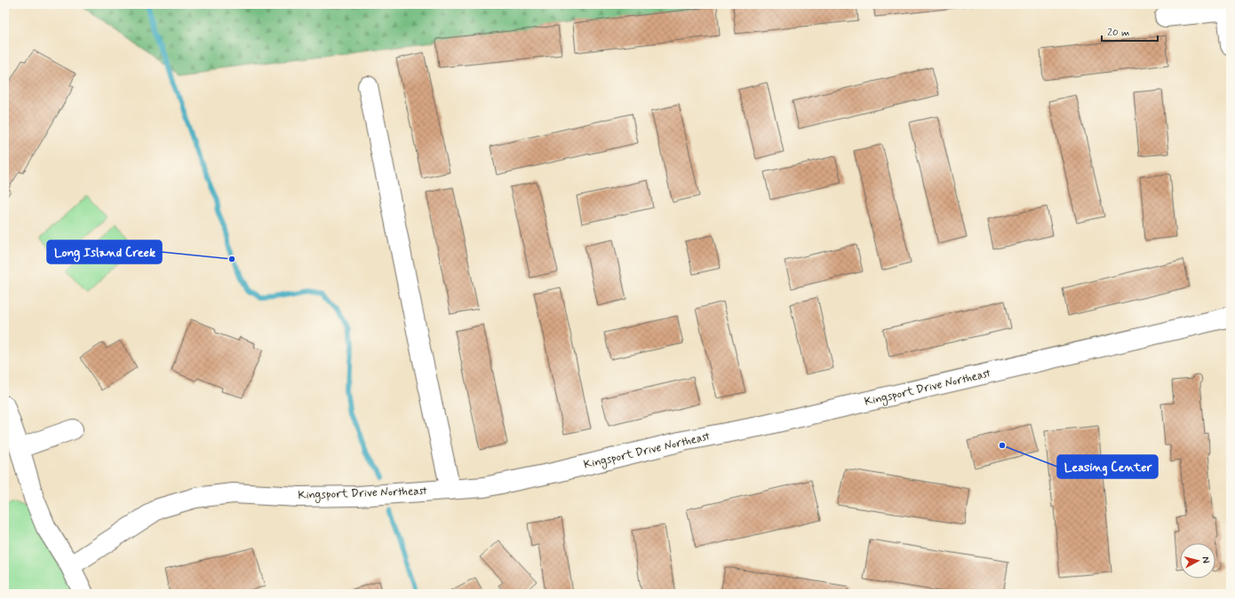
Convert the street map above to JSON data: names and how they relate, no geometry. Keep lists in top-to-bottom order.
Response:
{
  "streets": {
    "street": ["Kingsport Drive Northeast"]
  },
  "places": ["Long Island Creek", "Leasing Center"],
  "scale_bar": "20 m",
  "north": "right"
}
